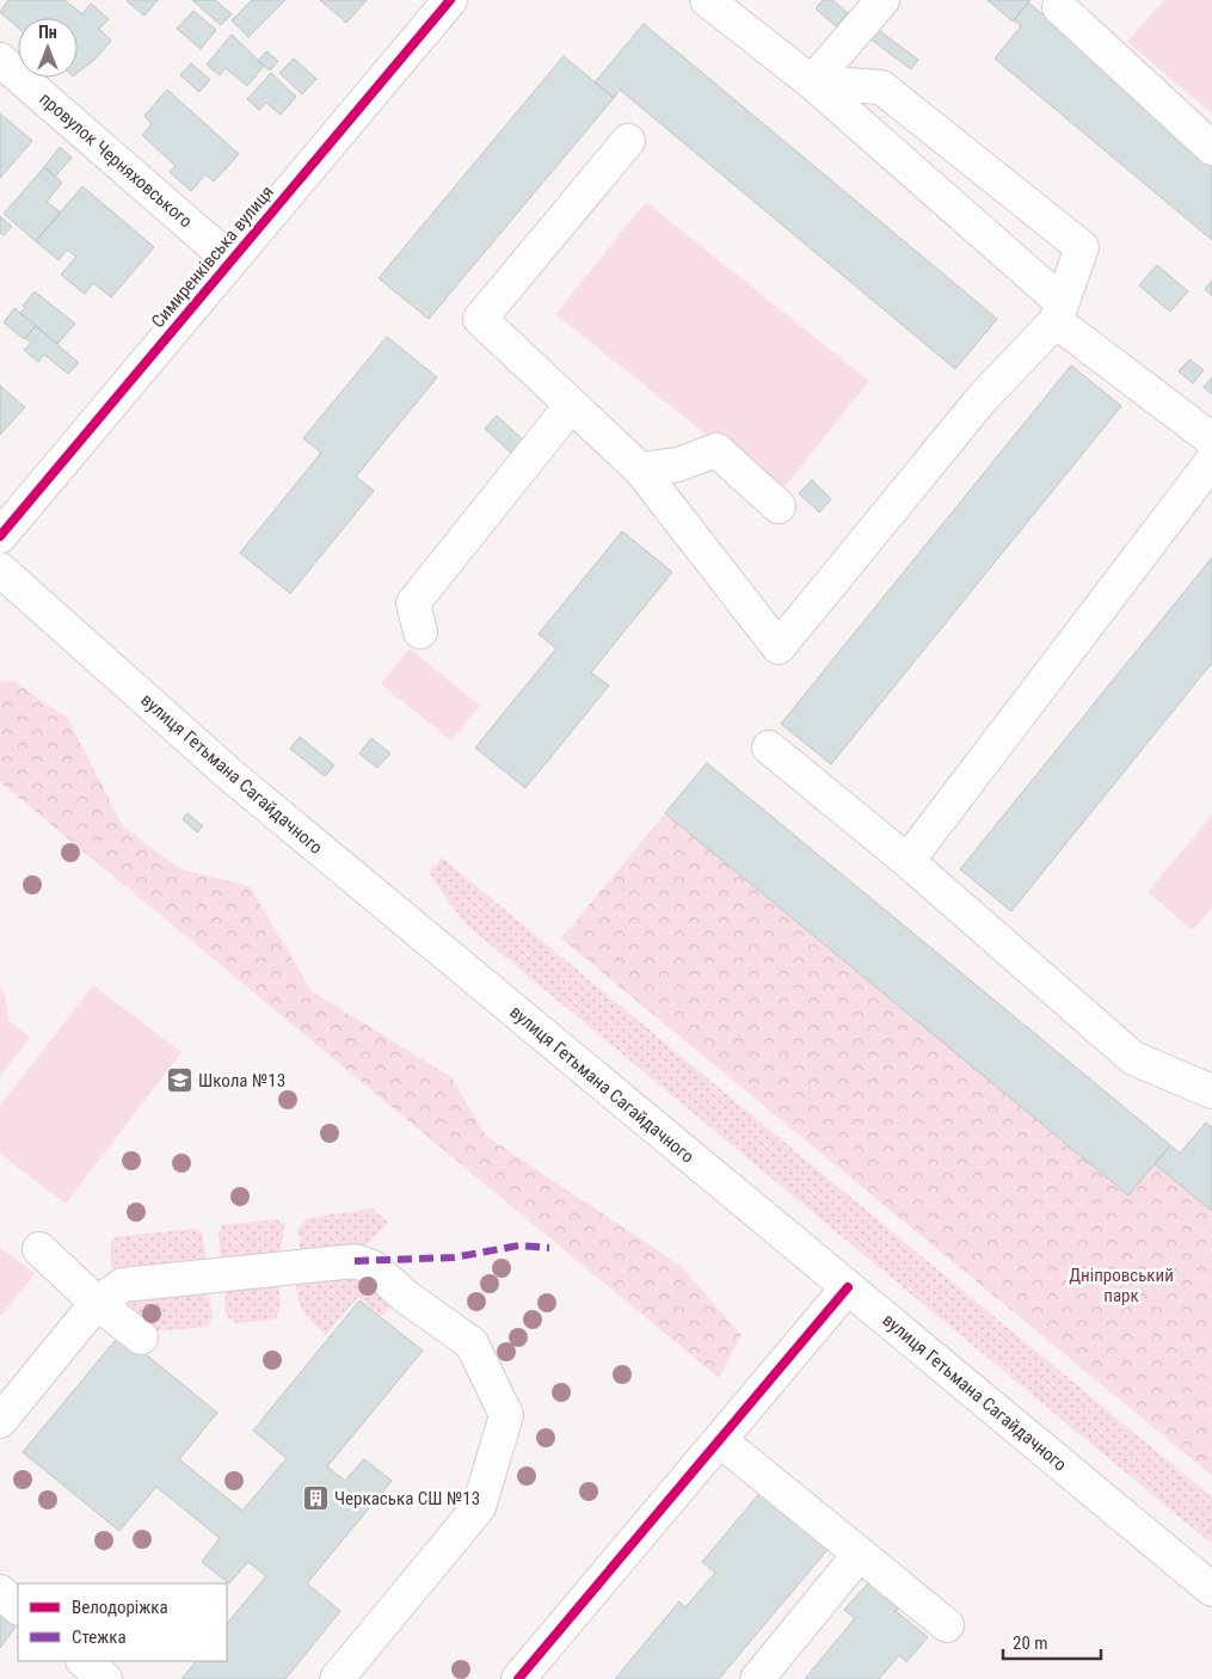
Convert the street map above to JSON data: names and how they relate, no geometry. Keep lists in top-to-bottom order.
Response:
{
  "streets": {
    "main road": ["провулок Черняховського", "Симиренківська вулиця", "вулиця Гетьмана Сагайдачного"]
  },
  "crossings": [
    ["провулок Черняховського", "Симиренківська вулиця"]
  ],
  "parks": ["Дніпровський парк"],
  "places": {
    "school or university": ["Школа №13"],
    "building": ["Черкаська СШ №13"]
  },
  "legend": ["Велодоріжка", "Стежка"],
  "scale_bar": "20 m",
  "north": "top"
}
